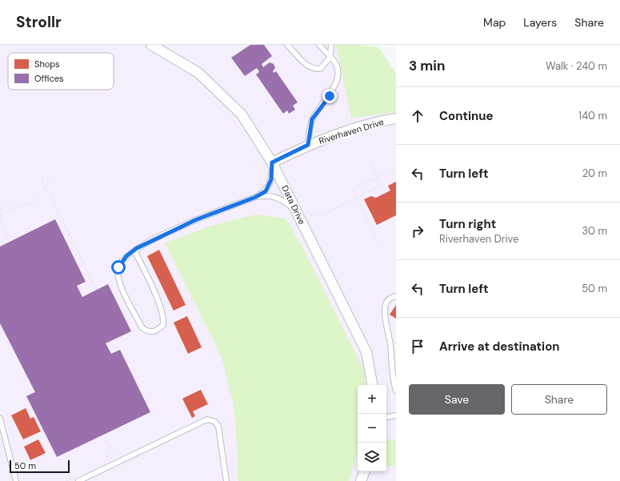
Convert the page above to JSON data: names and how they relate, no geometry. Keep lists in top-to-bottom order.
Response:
{
  "streets": {
    "street": ["Riverhaven Drive", "Data Drive"]
  },
  "crossings": [
    ["Riverhaven Drive", "Data Drive"]
  ],
  "legend": ["Shops", "Offices"],
  "scale_bar": "50 m",
  "page": {
    "header": "Strollr",
    "nav": ["Map", "Layers", "Share"],
    "heading": ["3 min", "Walk · 240 m"],
    "list": [
      ["Continue", "140 m"],
      ["Turn left", "20 m"],
      ["Turn right", "Riverhaven Drive", "30 m"],
      ["Turn left", "50 m"],
      "Arrive at destination"
    ],
    "buttons": ["Save", "Share"],
    "map_buttons": ["+", "−"],
    "scale": "50 m"
  }
}
